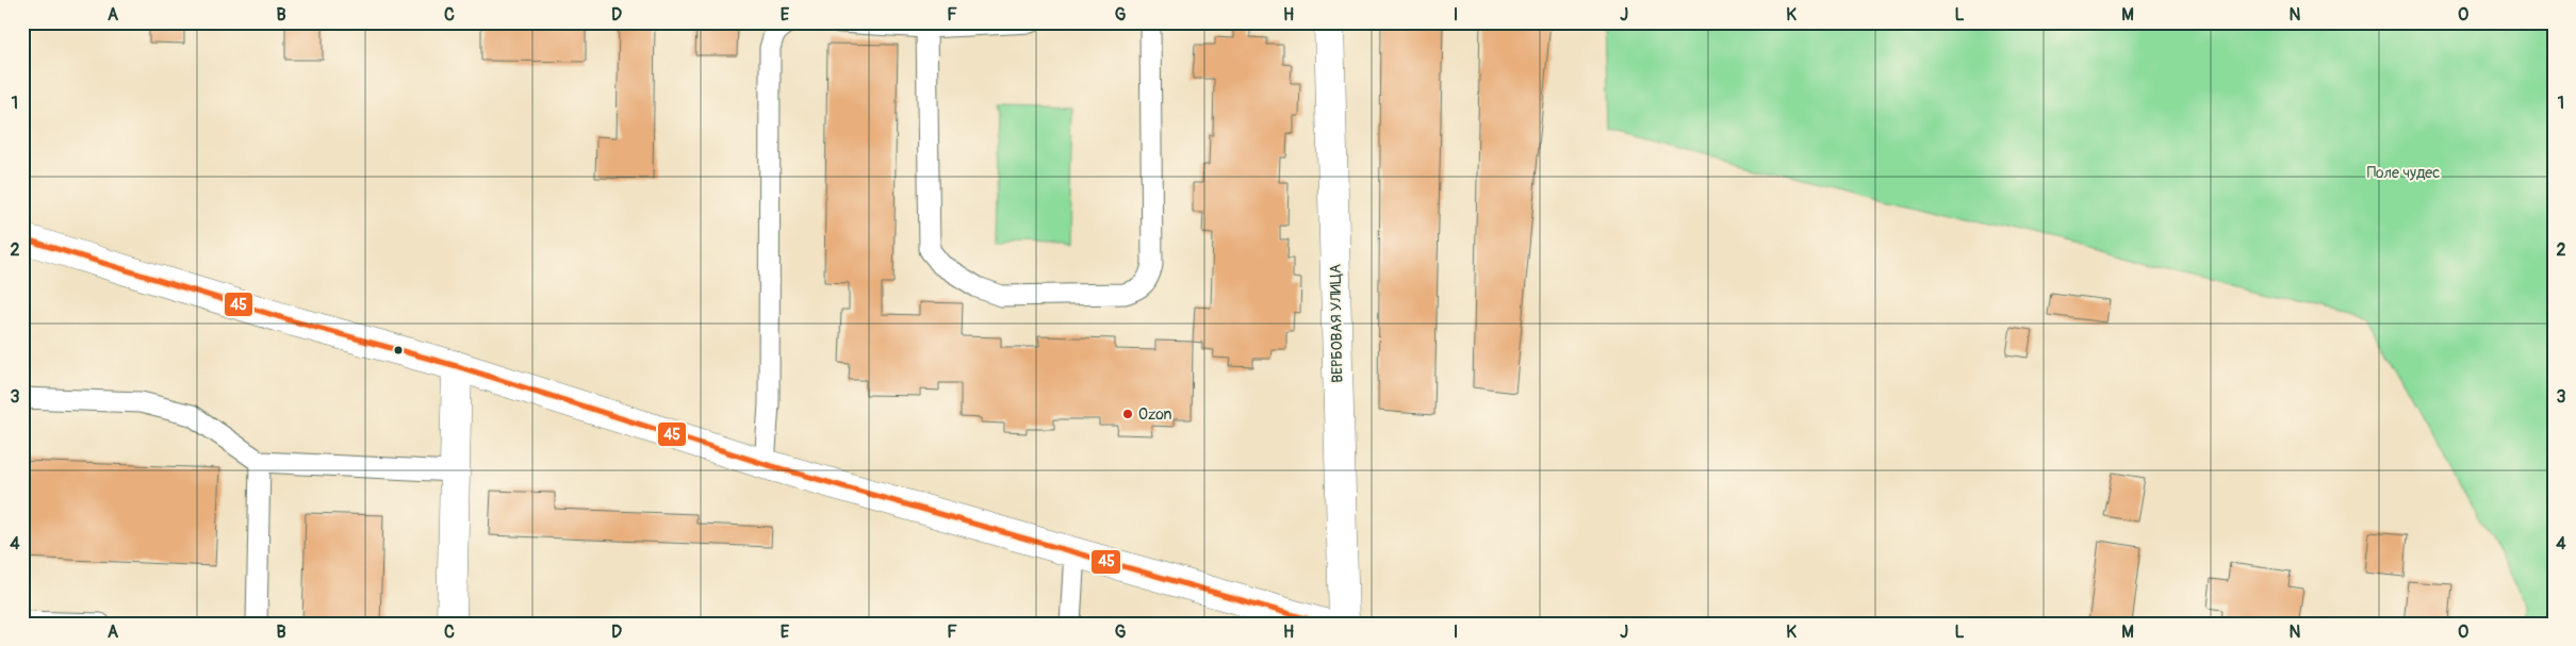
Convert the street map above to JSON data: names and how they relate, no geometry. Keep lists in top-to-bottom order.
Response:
{
  "streets": {
    "street": ["ВЕРБОВАЯ УЛИЦА"]
  },
  "parks": ["Поле чудес"],
  "places": ["Ozon"],
  "lines": ["transit line 45"],
  "grid": {
    "columns": [
      "A",
      "B",
      "C",
      "D",
      "E",
      "F",
      "G",
      "H",
      "I",
      "J",
      "K",
      "L",
      "M",
      "N",
      "O"
    ],
    "rows": [
      "1",
      "2",
      "3",
      "4"
    ]
  }
}
